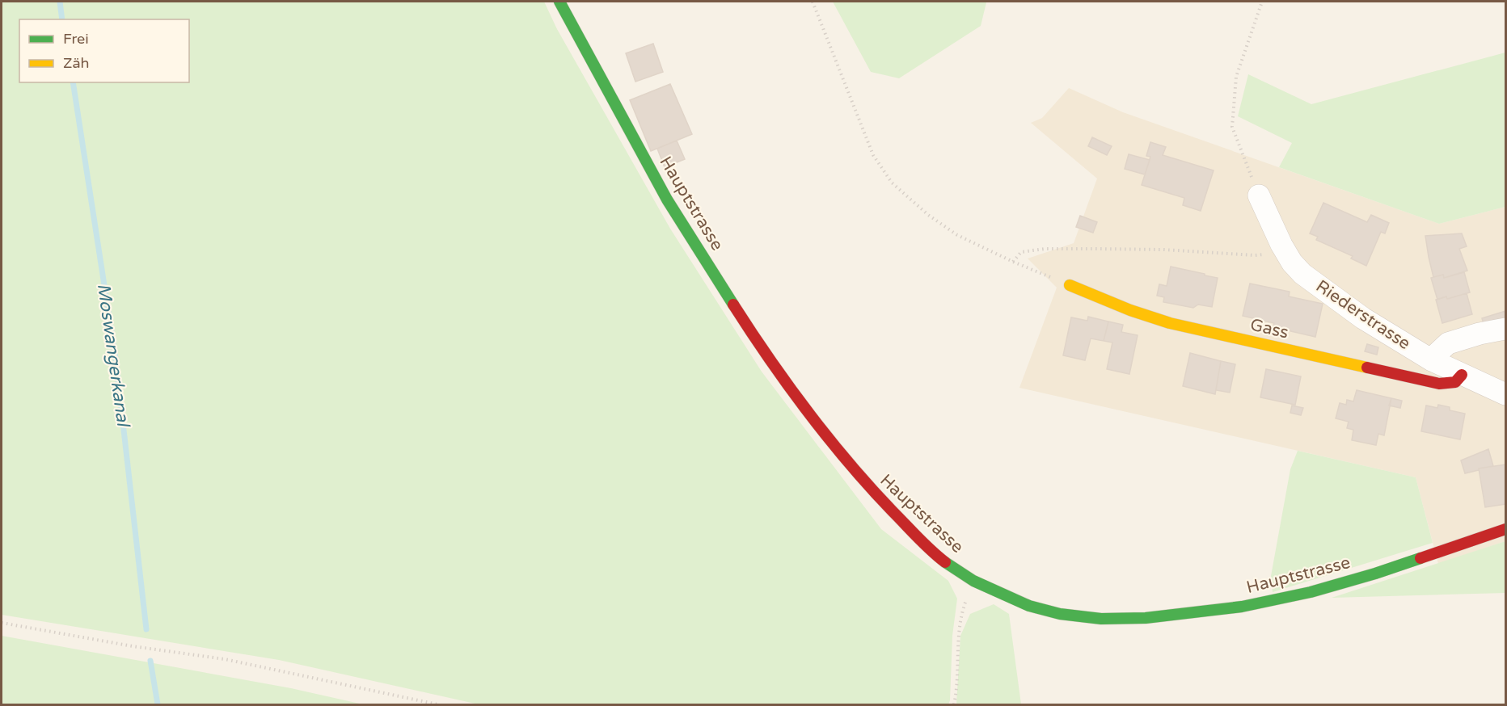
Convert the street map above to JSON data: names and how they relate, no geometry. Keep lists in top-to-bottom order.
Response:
{
  "streets": {
    "street": ["Hauptstrasse", "Riederstrasse", "Gass"]
  },
  "crossings": [
    ["Riederstrasse", "Gass"]
  ],
  "water": ["Moswangerkanal"],
  "legend": ["Frei", "Zäh"]
}
